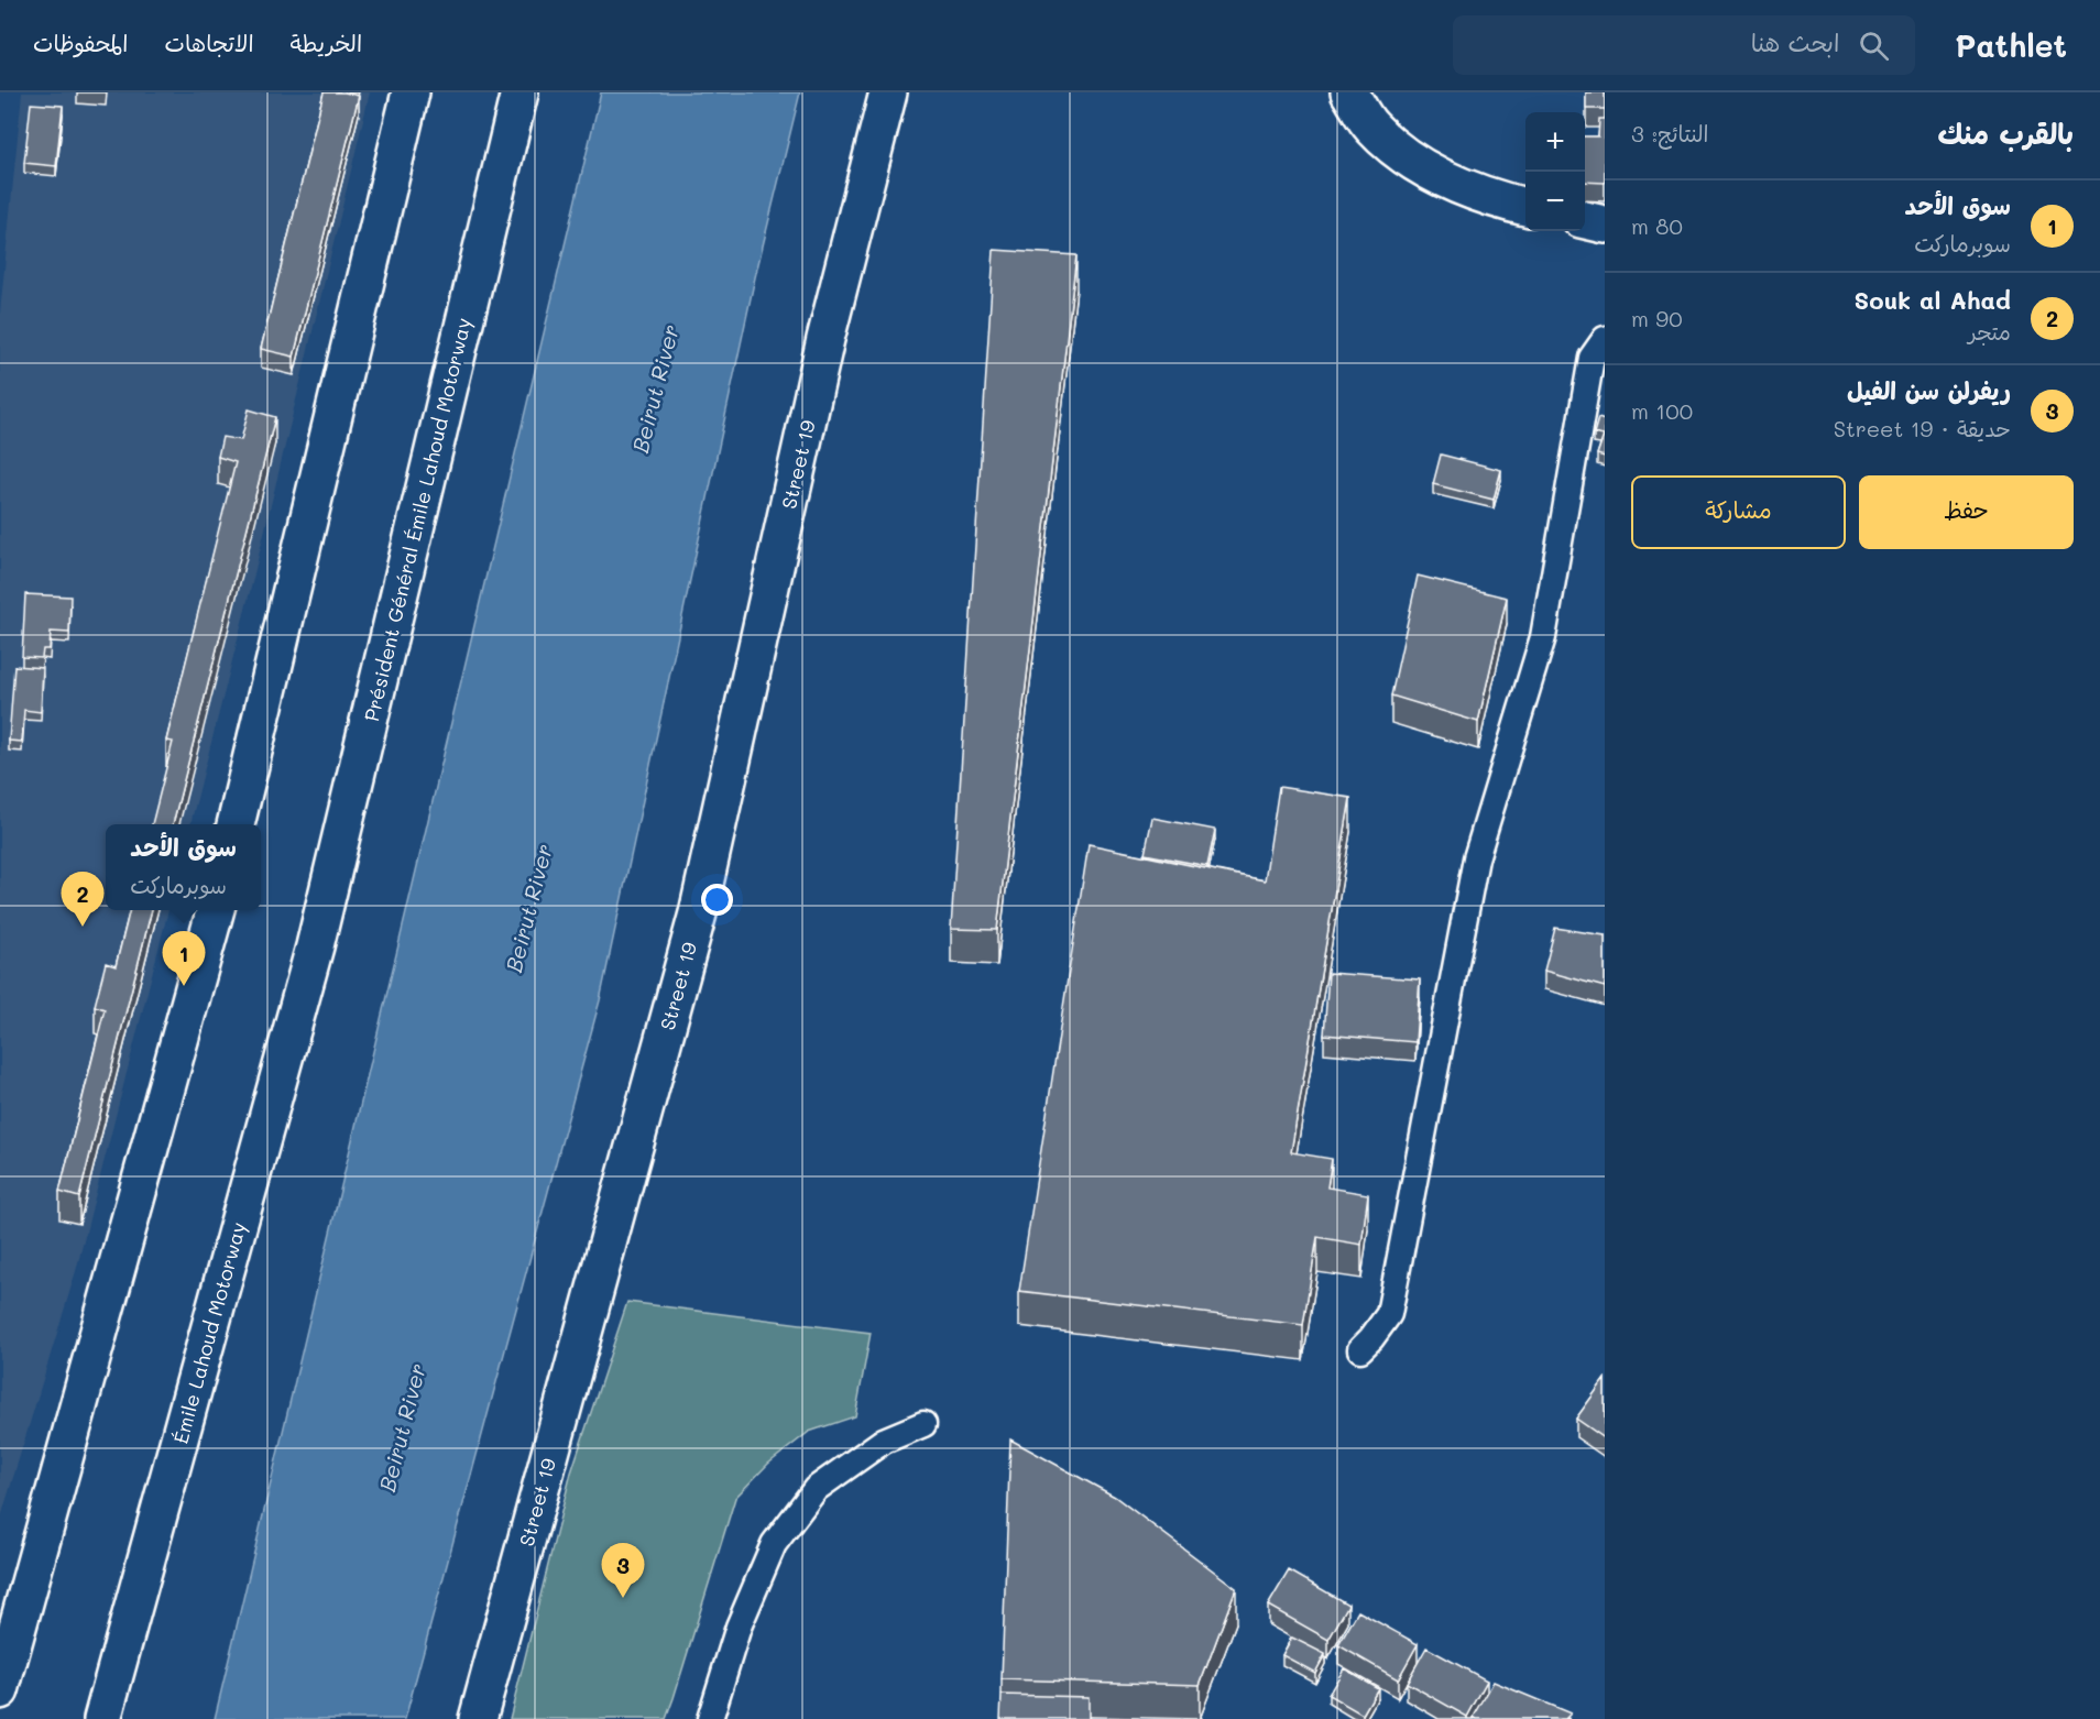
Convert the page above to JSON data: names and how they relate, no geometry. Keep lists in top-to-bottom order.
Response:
{
  "streets": {
    "main road": ["Street 19", "Président Général Émile Lahoud Motorway", "Émile Lahoud Motorway"]
  },
  "crossings": [
    ["Président Général Émile Lahoud Motorway", "Émile Lahoud Motorway"]
  ],
  "water": ["Beirut River"],
  "page": {
    "header": "Pathlet",
    "search": "ابحث هنا",
    "nav": ["الخريطة", "الاتجاهات", "المحفوظات"],
    "heading": ["بالقرب منك", "النتائج: 3"],
    "map_buttons": ["+", "−"],
    "list": [
      {
        "mark": "1",
        "name": "سوق الأحد",
        "note": "سوبرماركت",
        "value": "80 m"
      },
      {
        "mark": "2",
        "name": "Souk al Ahad",
        "note": "متجر",
        "value": "90 m"
      },
      {
        "mark": "3",
        "name": "ريفرلن سن الفيل",
        "note": "حديقة · Street 19",
        "value": "100 m"
      }
    ],
    "buttons": ["حفظ", "مشاركة"],
    "popup": ["سوق الأحد", "سوبرماركت"],
    "pins": ["2", "1", "3"]
  }
}
